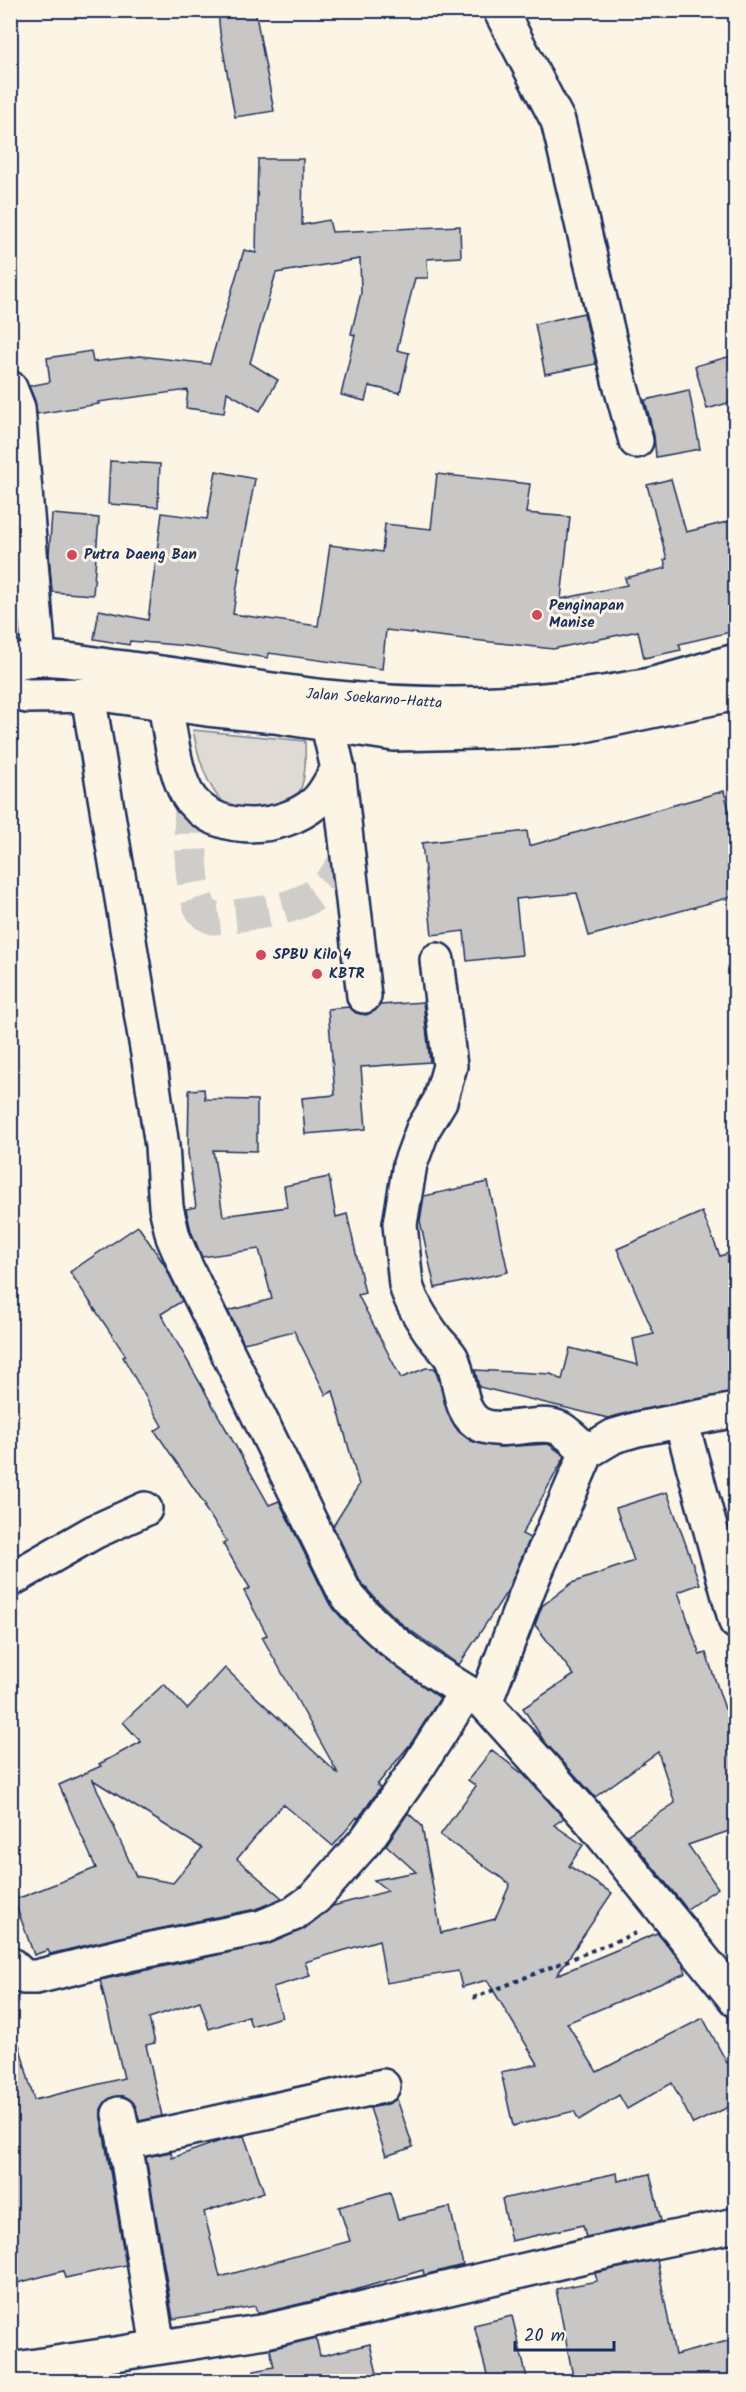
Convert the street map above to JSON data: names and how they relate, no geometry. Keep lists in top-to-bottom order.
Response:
{
  "streets": {
    "main road": ["Jalan Soekarno-Hatta"]
  },
  "places": [
    "Putra Daeng Ban",
    "Penginapan Manise",
    "SPBU Kilo 4",
    "KBTR"
  ],
  "scale_bar": "20 m"
}
